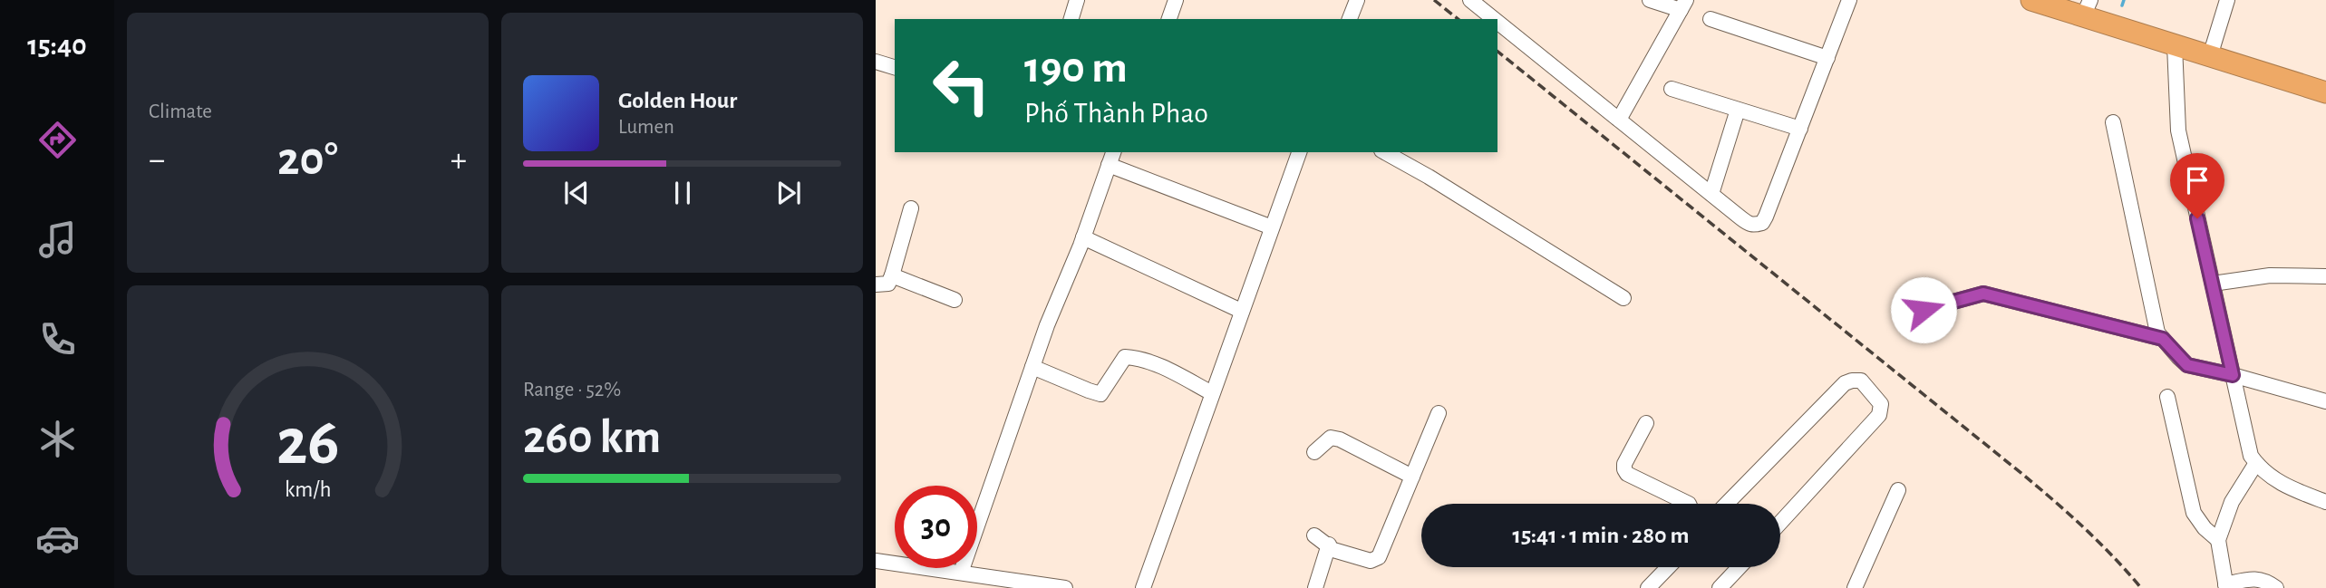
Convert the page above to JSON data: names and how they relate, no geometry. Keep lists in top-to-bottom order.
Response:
{
  "page": {
    "tabs": "15:40",
    "tile": [
      "Climate",
      ["Range · 52%", "260 km"]
    ],
    "turn": ["190 m", "Phố Thành Phao"],
    "song": ["Golden Hour", "Lumen"],
    "heat": ["−", "20°", "+"],
    "limit": "30",
    "trip": "15:41 · 1 min · 280 m",
    "gauge": ["26", "km/h"]
  }
}
